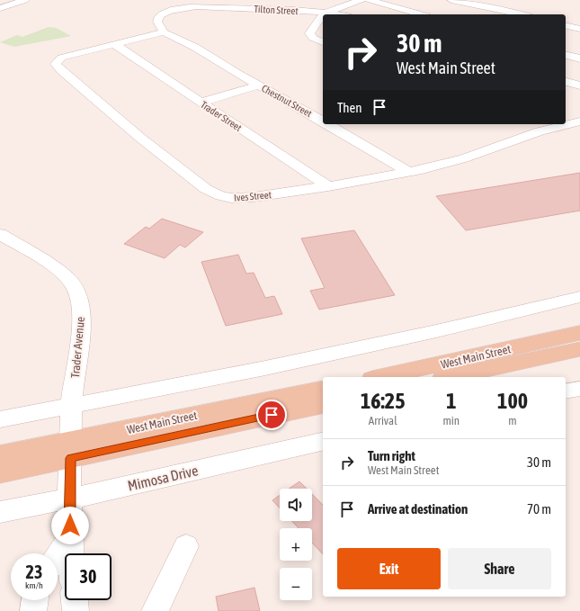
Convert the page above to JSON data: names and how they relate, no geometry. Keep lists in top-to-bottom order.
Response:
{
  "streets": {
    "main road": ["West Main Street"],
    "street": [
      "Tilton Street",
      "Chestnut Street",
      "Trader Street",
      "Ives Street",
      "Trader Avenue",
      "Mimosa Drive"
    ]
  },
  "crossings": [
    ["Tilton Street", "Chestnut Street"],
    ["Tilton Street", "Ives Street"],
    ["Chestnut Street", "Ives Street"],
    ["Trader Street", "Ives Street"],
    ["Trader Avenue", "West Main Street"],
    ["Trader Avenue", "Mimosa Drive"]
  ],
  "page": {
    "turn": ["30 m", "West Main Street"],
    "then": "Then",
    "eta": [
      "16:25",
      "Arrival",
      "1",
      "min",
      "100",
      "m"
    ],
    "list": [
      {
        "name": "Turn right",
        "note": "West Main Street",
        "value": "30 m"
      },
      {
        "name": "Arrive at destination",
        "value": "70 m"
      }
    ],
    "map_buttons": ["+", "−"],
    "buttons": ["Exit", "Share"],
    "speed": "23 km/h",
    "limit": "30"
  }
}
